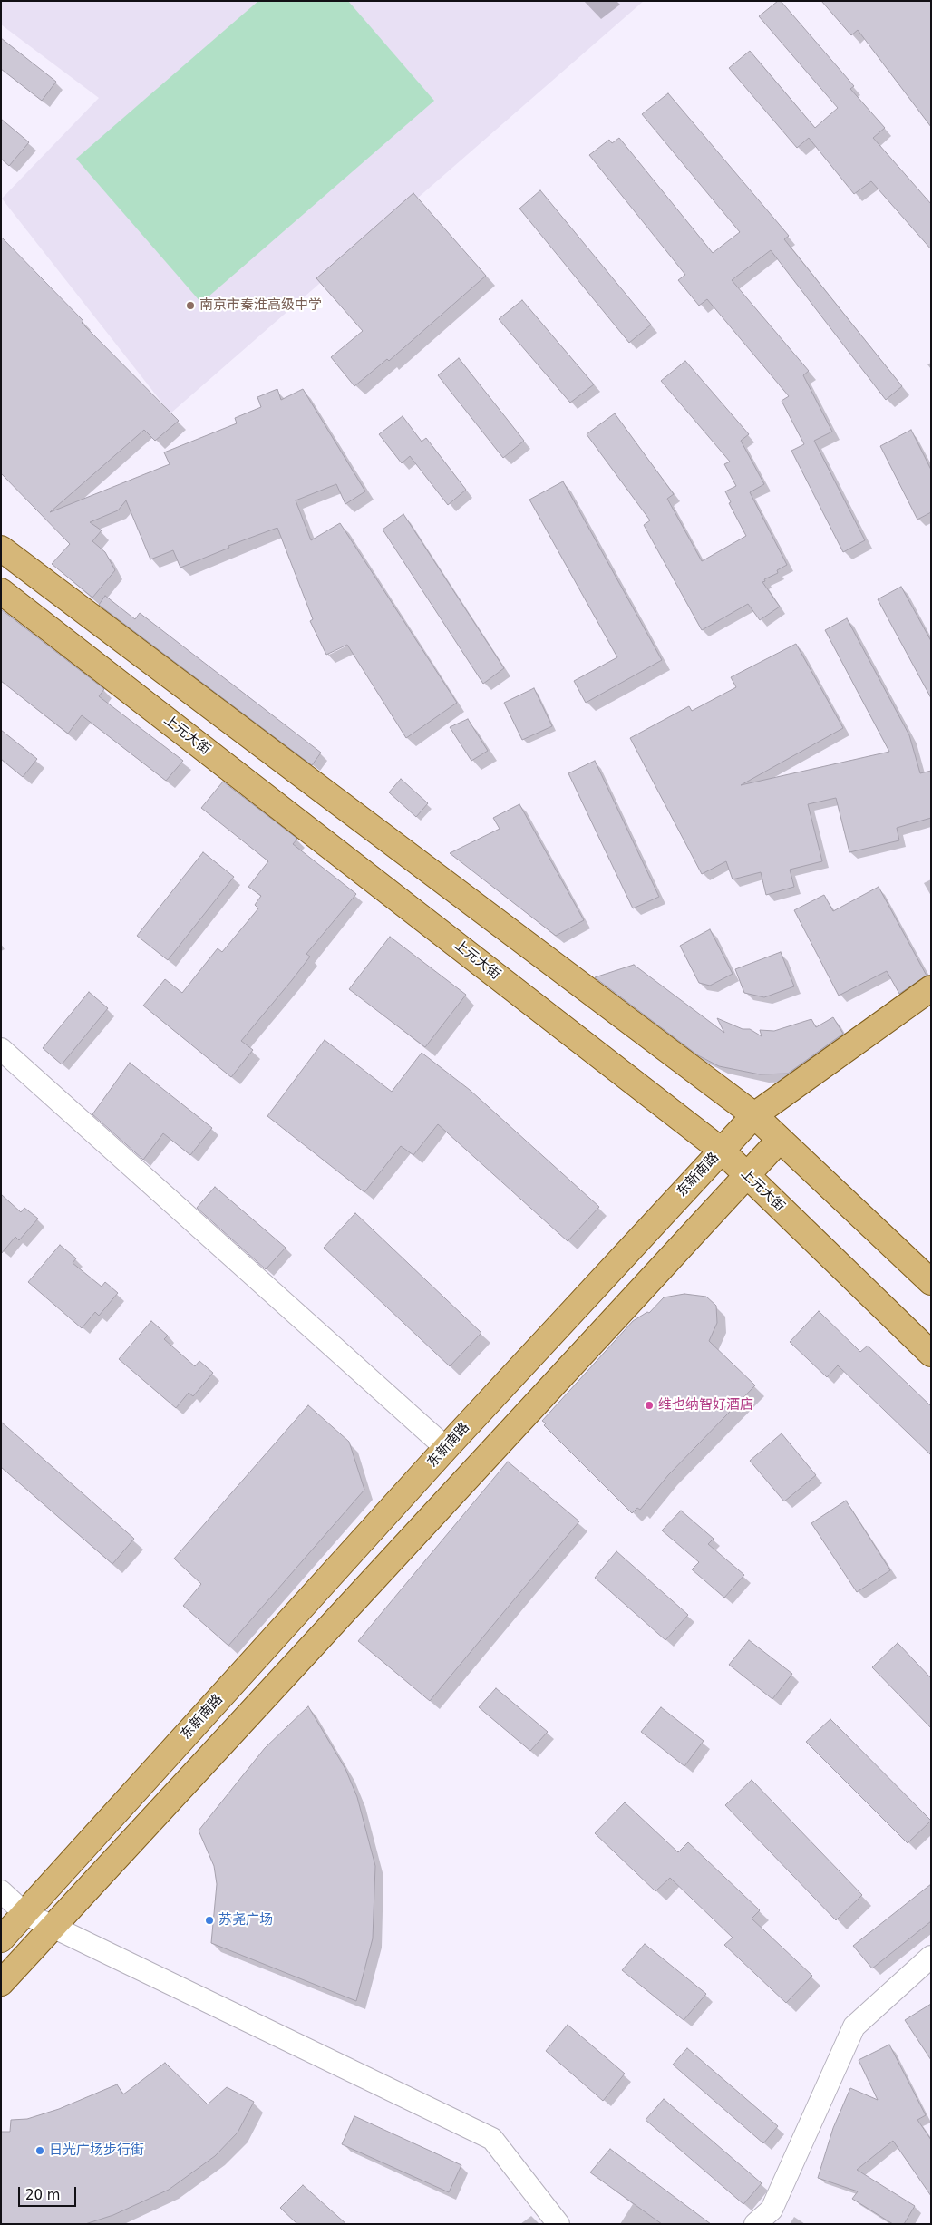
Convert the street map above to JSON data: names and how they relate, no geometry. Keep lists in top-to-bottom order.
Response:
{
  "streets": {
    "main road": ["上元大街", "东新南路"]
  },
  "crossings": [
    ["上元大街", "东新南路"]
  ],
  "places": [
    "南京市秦淮高级中学",
    "维也纳智好酒店",
    "苏尧广场",
    "日光广场步行街"
  ],
  "scale_bar": "20 m"
}
